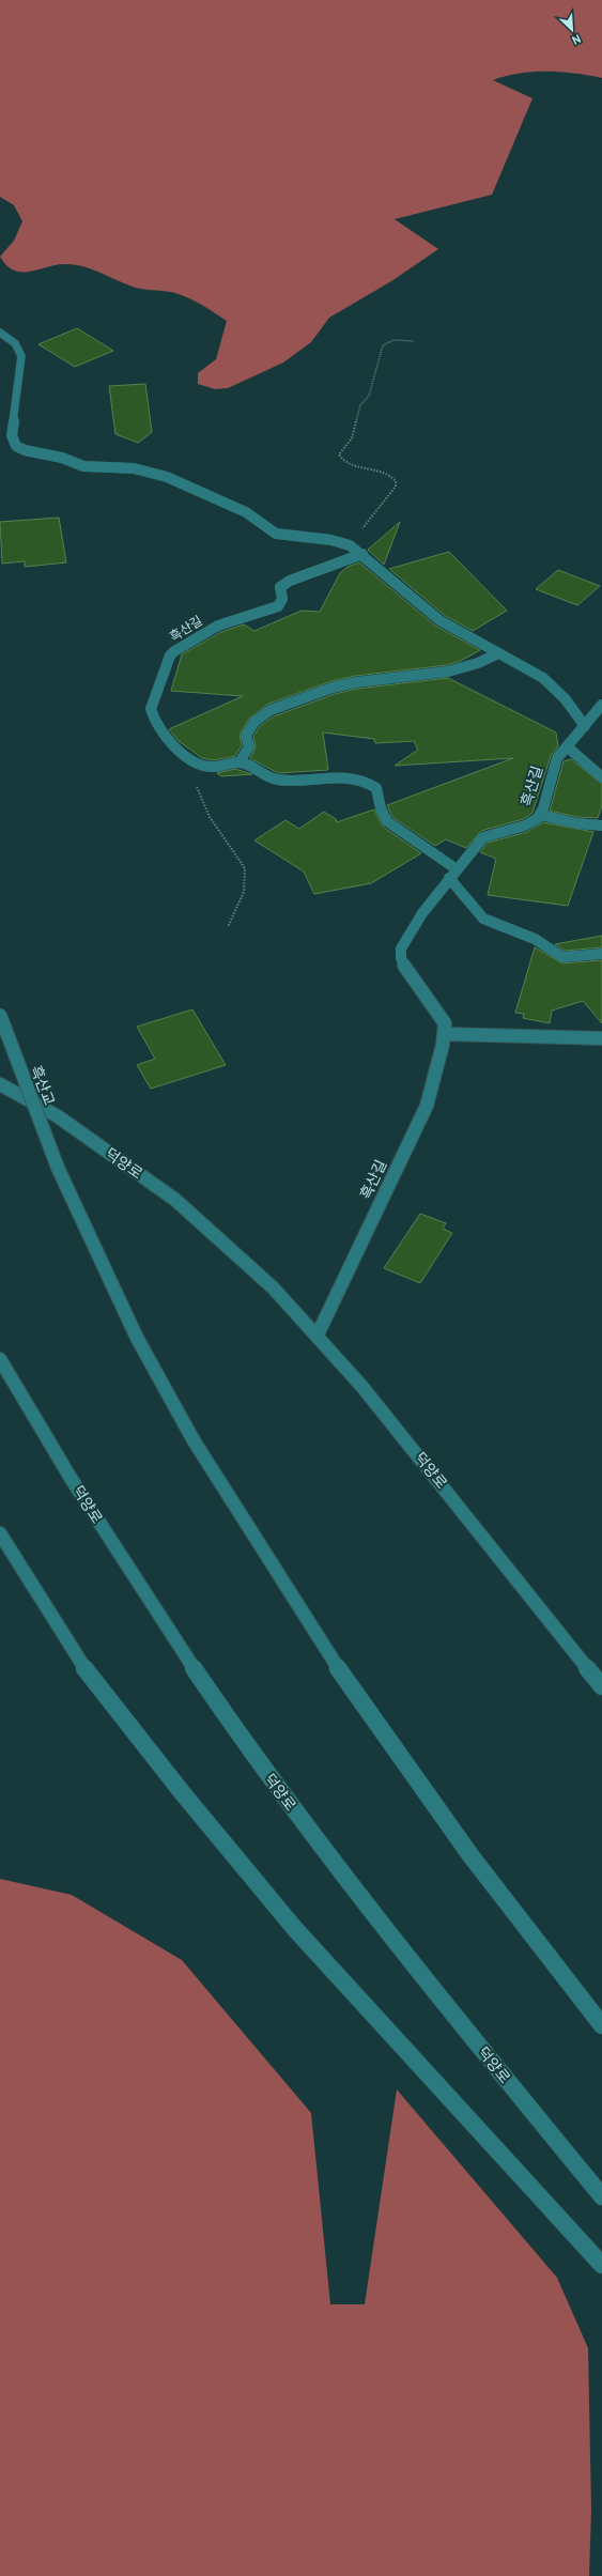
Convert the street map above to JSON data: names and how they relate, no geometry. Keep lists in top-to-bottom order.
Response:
{
  "streets": {
    "main road": ["흑산길", "흑산교", "덕양로"]
  },
  "crossings": [
    ["흑산길", "덕양로"]
  ],
  "north": "bottom right"
}
